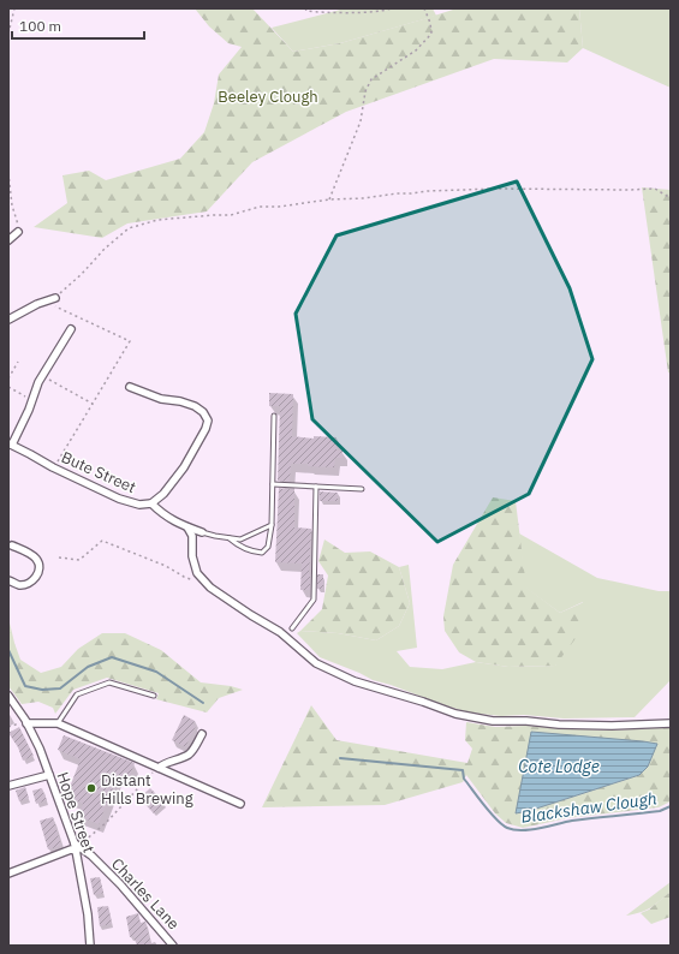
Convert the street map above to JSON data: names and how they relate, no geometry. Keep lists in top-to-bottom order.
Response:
{
  "streets": {
    "street": ["Bute Street", "Hope Street", "Charles Lane"]
  },
  "crossings": [
    ["Hope Street", "Charles Lane"]
  ],
  "water": ["Cote Lodge", "Blackshaw Clough"],
  "parks": ["Beeley Clough"],
  "places": ["Distant Hills Brewing"],
  "scale_bar": "100 m"
}
